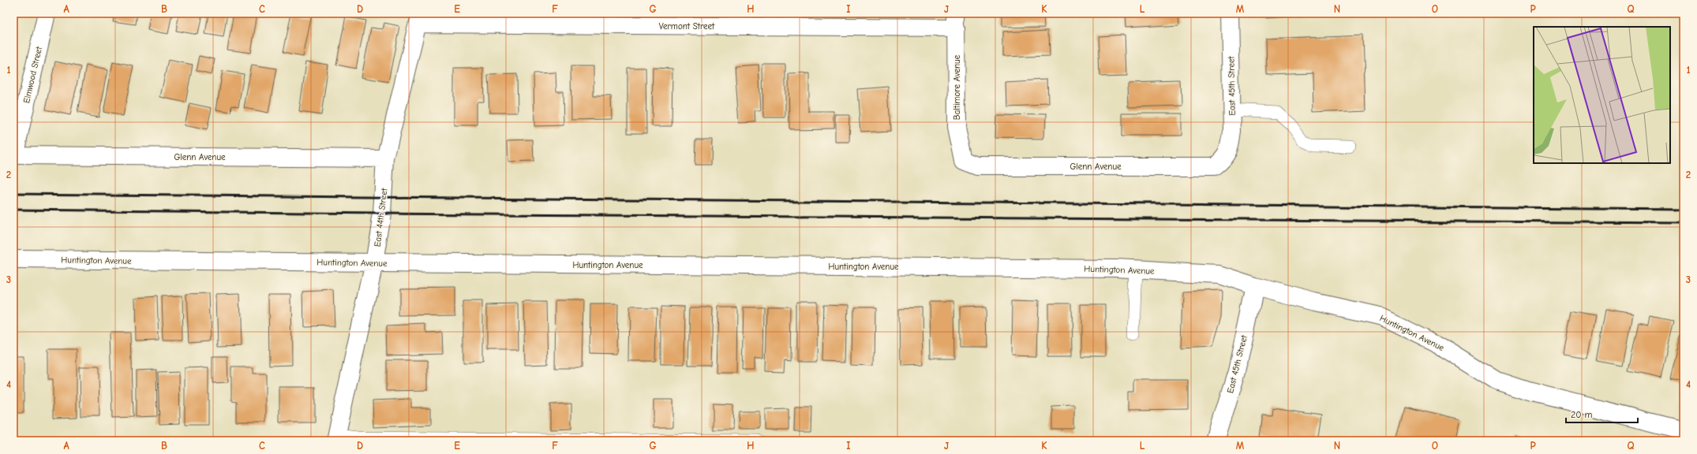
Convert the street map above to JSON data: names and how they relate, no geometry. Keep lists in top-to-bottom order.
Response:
{
  "streets": {
    "street": [
      "Vermont Street",
      "Elmwood Street",
      "East 45th Street",
      "Baltimore Avenue",
      "Glenn Avenue",
      "East 44th Street",
      "Huntington Avenue"
    ]
  },
  "crossings": [
    ["Vermont Street", "Baltimore Avenue"],
    ["Vermont Street", "East 44th Street"],
    ["Elmwood Street", "Glenn Avenue"],
    ["East 45th Street", "Glenn Avenue"],
    ["East 45th Street", "Huntington Avenue"],
    ["Baltimore Avenue", "Glenn Avenue"],
    ["Glenn Avenue", "East 44th Street"],
    ["East 44th Street", "Huntington Avenue"]
  ],
  "scale_bar": "20 m",
  "grid": {
    "columns": [
      "A",
      "B",
      "C",
      "D",
      "E",
      "F",
      "G",
      "H",
      "I",
      "J",
      "K",
      "L",
      "M",
      "N",
      "O",
      "P",
      "Q"
    ],
    "rows": [
      "1",
      "2",
      "3",
      "4"
    ]
  }
}
